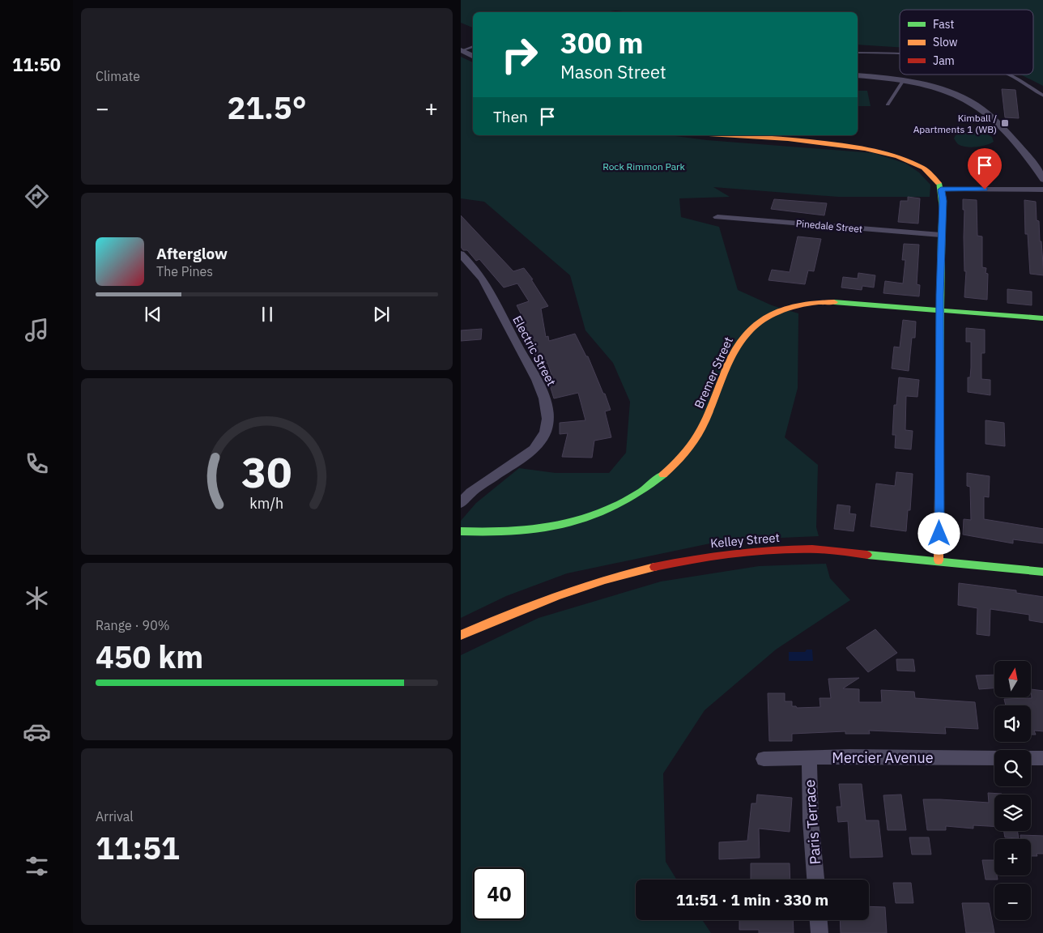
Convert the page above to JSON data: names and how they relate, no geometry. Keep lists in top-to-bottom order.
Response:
{
  "streets": {
    "street": [
      "Pinedale Street",
      "Electric Street",
      "Bremer Street",
      "Kelley Street",
      "Mercier Avenue",
      "Paris Terrace"
    ]
  },
  "crossings": [
    ["Mercier Avenue", "Paris Terrace"]
  ],
  "parks": ["Rock Rimmon Park"],
  "places": {
    "transit": ["Kimball / Apartments 1 (WB)"]
  },
  "legend": ["Fast", "Slow", "Jam"],
  "north": "top",
  "page": {
    "tabs": "11:50",
    "tile": [
      "Climate",
      ["Range · 90%", "450 km"],
      ["Arrival", "11:51"]
    ],
    "turn": ["300 m", "Mason Street"],
    "heat": ["−", "21.5°", "+"],
    "then": "Then",
    "song": ["Afterglow", "The Pines"],
    "map_buttons": ["+", "−"],
    "limit": "40",
    "trip": "11:51 · 1 min · 330 m",
    "gauge": ["30", "km/h"]
  }
}
